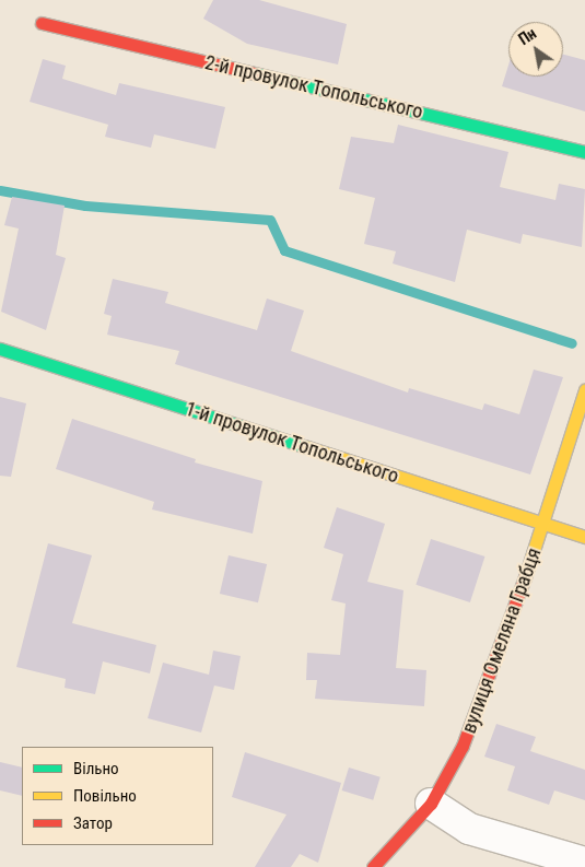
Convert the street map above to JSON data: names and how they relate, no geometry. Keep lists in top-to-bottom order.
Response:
{
  "streets": {
    "street": ["2-й провулок Топольського", "1-й провулок Топольського", "вулиця Омеляна Грабця"]
  },
  "crossings": [
    ["1-й провулок Топольського", "вулиця Омеляна Грабця"]
  ],
  "legend": ["Вільно", "Повільно", "Затор"],
  "north": "top left"
}
